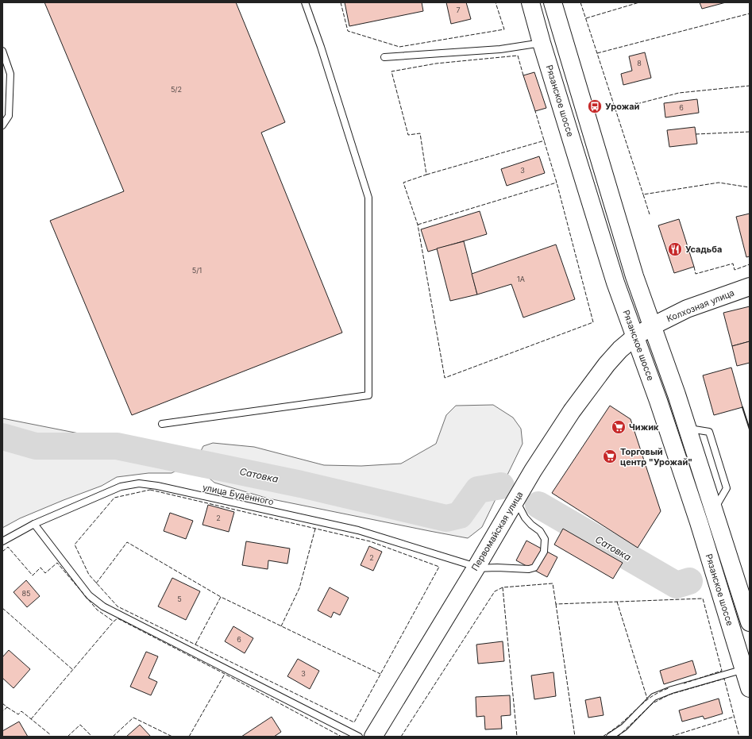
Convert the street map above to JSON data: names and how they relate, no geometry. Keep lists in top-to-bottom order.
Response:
{
  "streets": {
    "main road": ["Рязанское шоссе", "Колхозная улица", "Первомайская улица"],
    "lane": ["улица Будённого"]
  },
  "crossings": [
    ["Рязанское шоссе", "Колхозная улица"],
    ["Рязанское шоссе", "Первомайская улица"],
    ["Колхозная улица", "Первомайская улица"],
    ["улица Будённого", "Первомайская улица"]
  ],
  "water": ["Сатовка"],
  "places": {
    "bus stop": ["Урожай"],
    "restaurant": ["Усадьба"],
    "supermarket": ["Чижик", "Торговый центр \"Урожай\""]
  },
  "house_numbers": [
    "7",
    "8",
    "5/2",
    "6",
    "3",
    "5/1",
    "1А",
    "2",
    "2",
    "85",
    "5",
    "6",
    "3"
  ]
}
